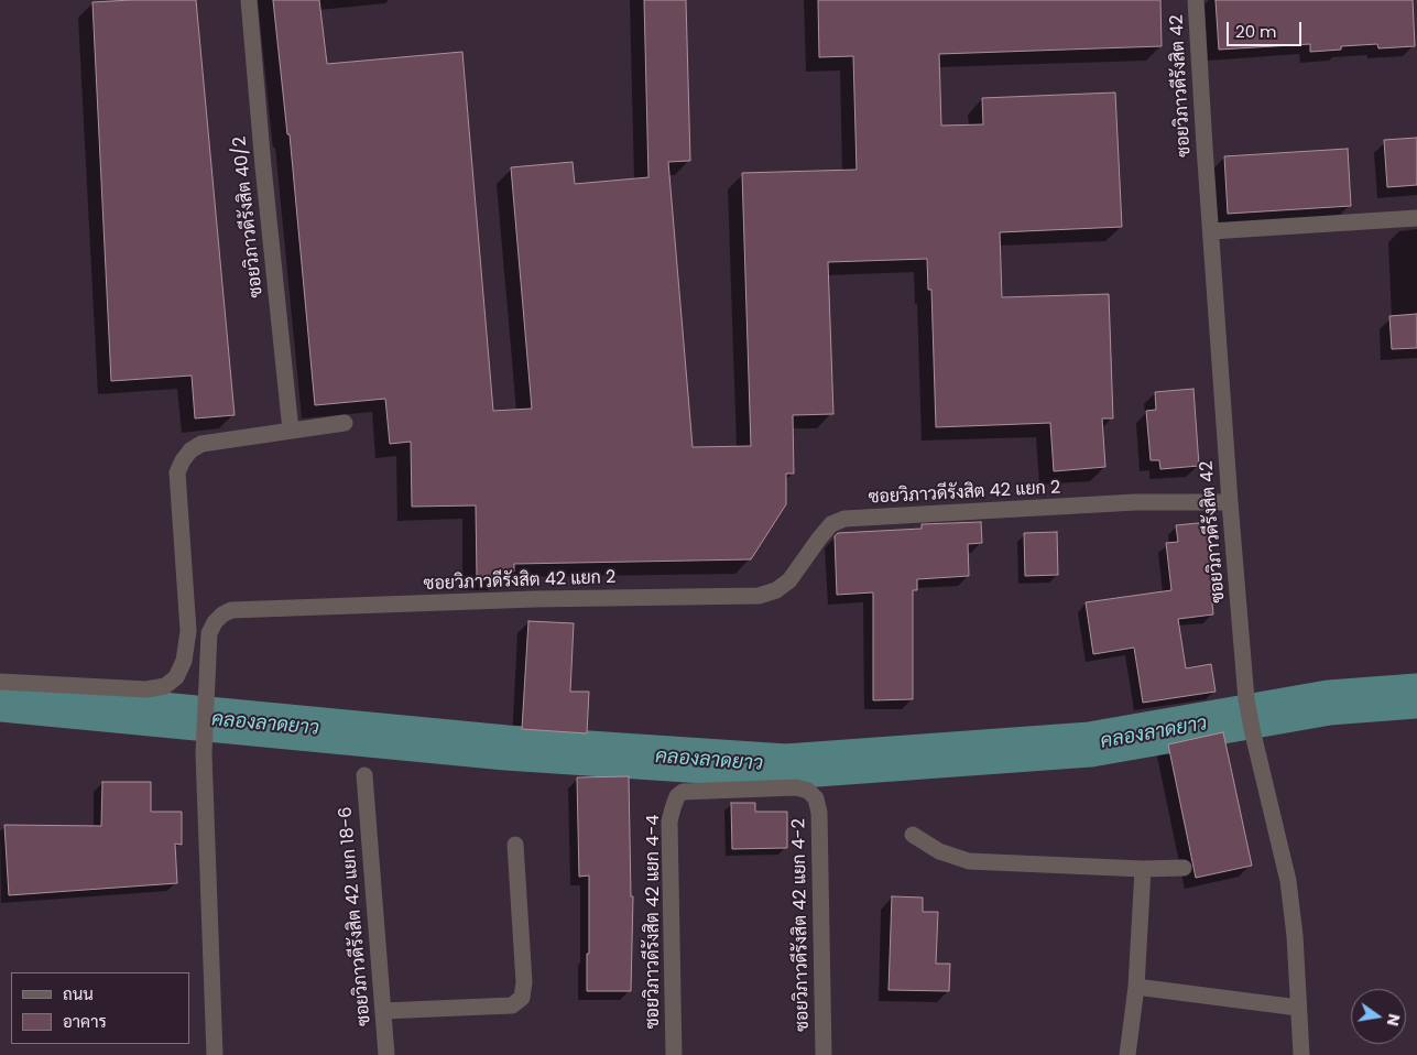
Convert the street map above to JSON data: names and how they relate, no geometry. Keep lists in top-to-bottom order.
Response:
{
  "streets": {
    "street": [
      "ซอยวิภาวดีรังสิต 42",
      "ซอยวิภาวดีรังสิต 40/2",
      "ซอยวิภาวดีรังสิต 42 แยก 2",
      "ซอยวิภาวดีรังสิต 42 แยก 18-6",
      "ซอยวิภาวดีรังสิต 42 แยก 4-4",
      "ซอยวิภาวดีรังสิต 42 แยก 4-2"
    ]
  },
  "crossings": [
    ["ซอยวิภาวดีรังสิต 42", "ซอยวิภาวดีรังสิต 42 แยก 2"],
    ["ซอยวิภาวดีรังสิต 42 แยก 4-4", "ซอยวิภาวดีรังสิต 42 แยก 4-2"]
  ],
  "water": ["คลองลาดยาว"],
  "legend": ["ถนน", "อาคาร"],
  "scale_bar": "20 m",
  "north": "right"
}
